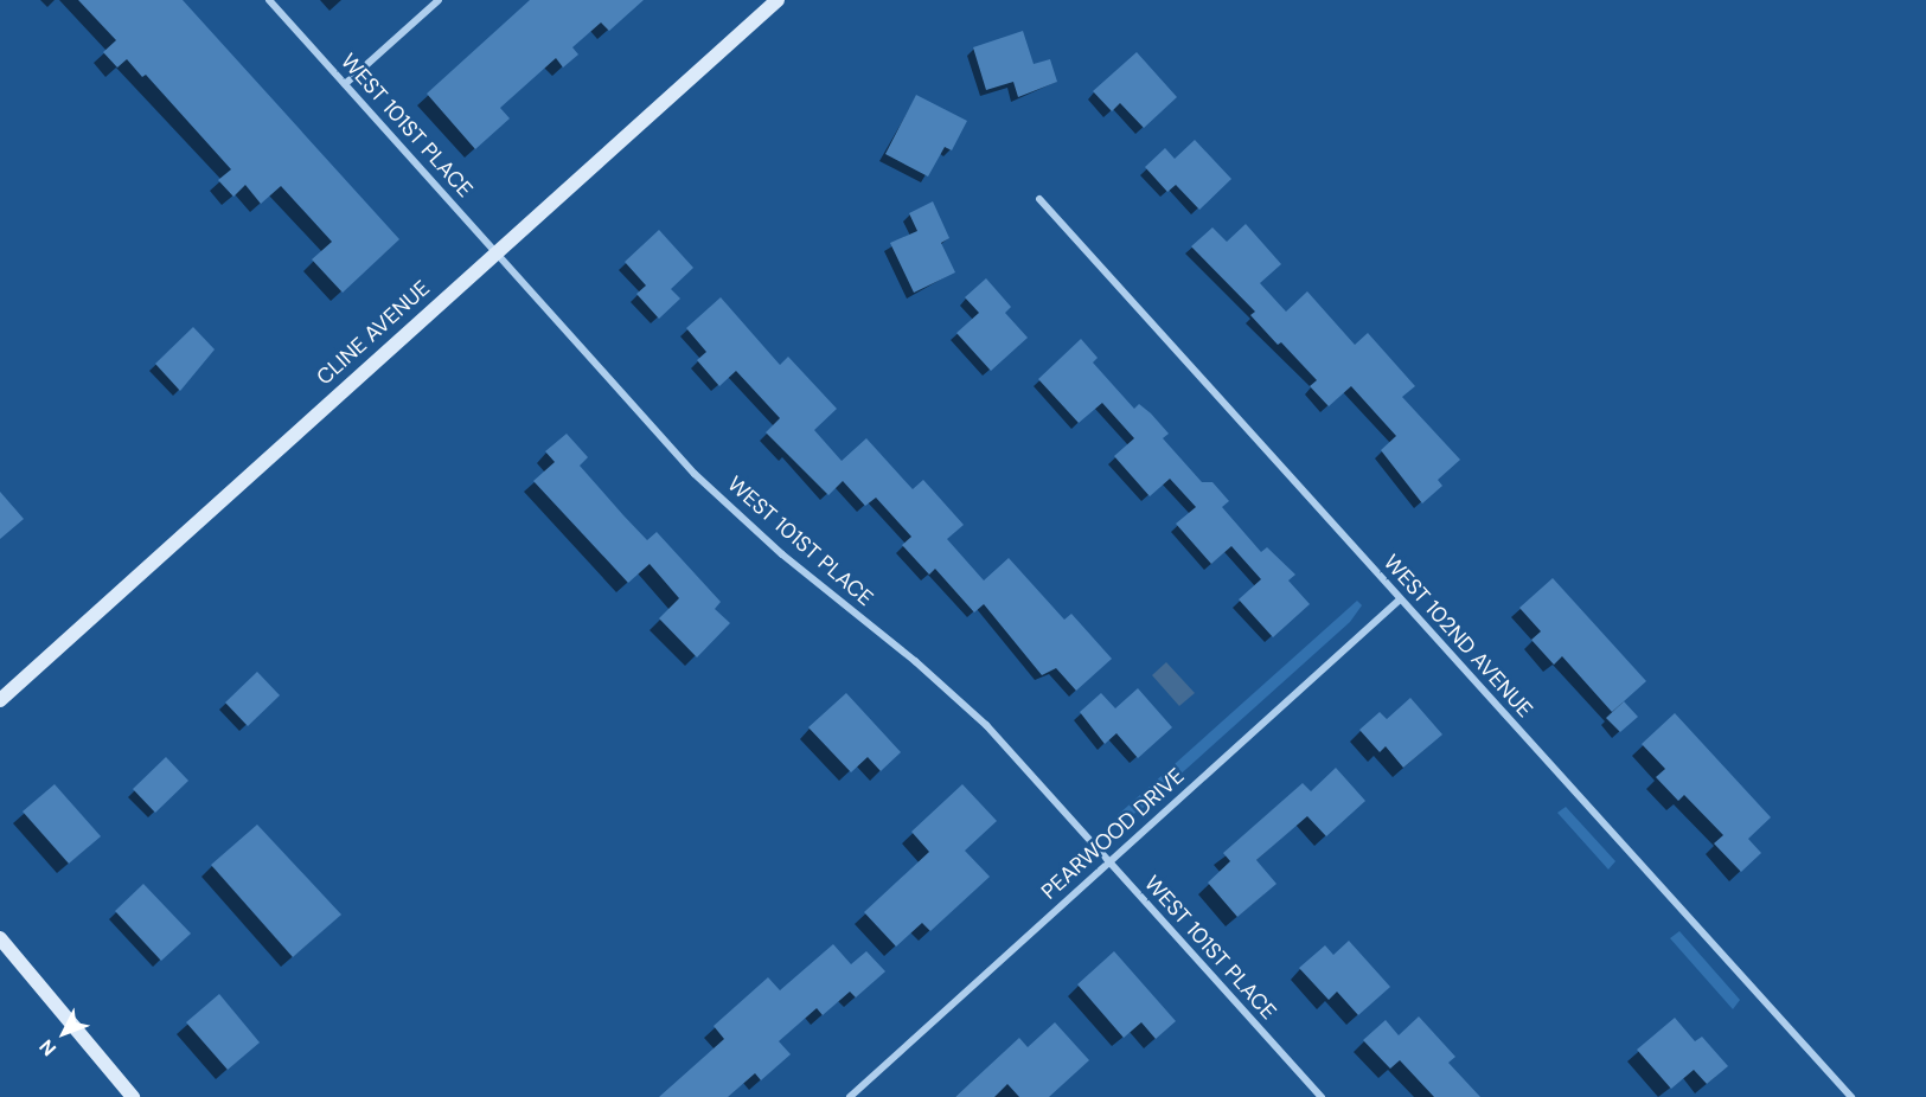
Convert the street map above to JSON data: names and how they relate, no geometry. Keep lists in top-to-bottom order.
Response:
{
  "streets": {
    "street": [
      "WEST 101ST PLACE",
      "CLINE AVENUE",
      "WEST 102ND AVENUE",
      "PEARWOOD DRIVE"
    ]
  },
  "crossings": [
    ["WEST 101ST PLACE", "CLINE AVENUE"],
    ["WEST 101ST PLACE", "PEARWOOD DRIVE"],
    ["WEST 102ND AVENUE", "PEARWOOD DRIVE"]
  ],
  "north": "bottom left"
}
